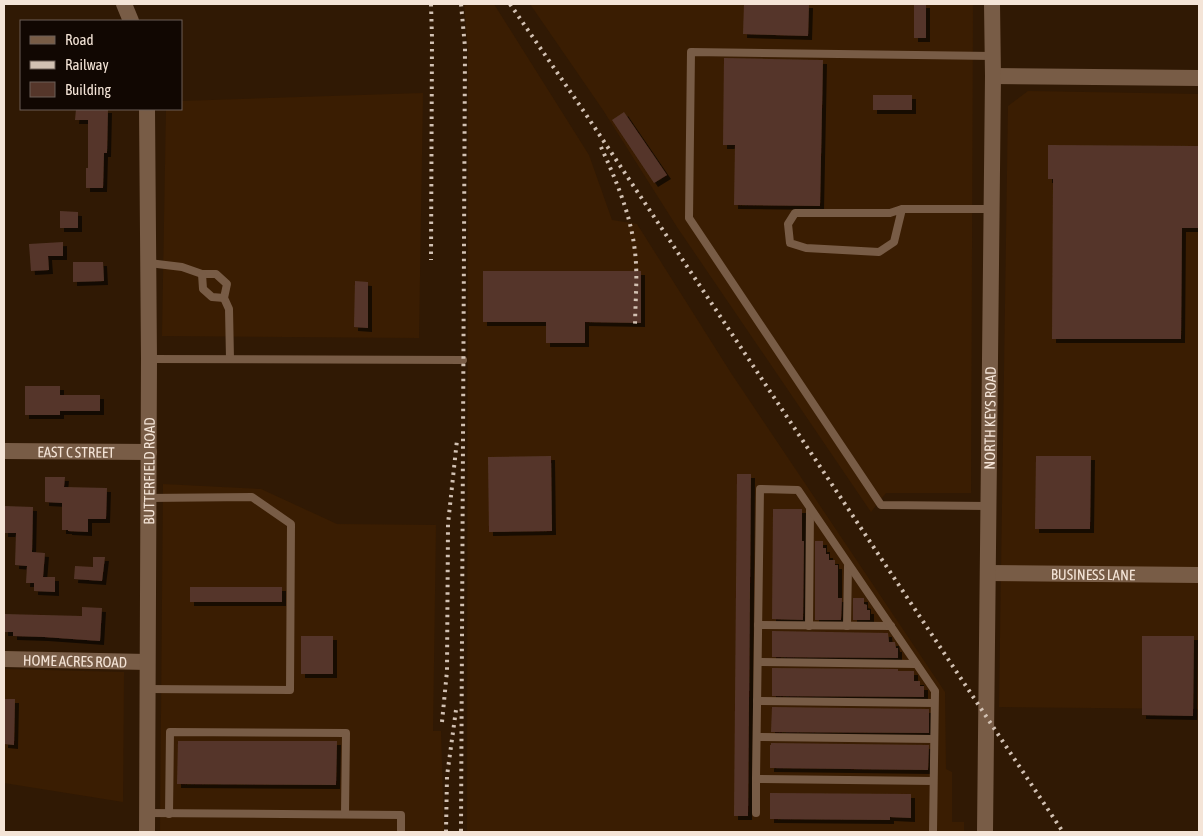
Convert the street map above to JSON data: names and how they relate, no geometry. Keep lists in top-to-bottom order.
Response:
{
  "streets": {
    "street": [
      "NORTH KEYS ROAD",
      "EAST C STREET",
      "BUTTERFIELD ROAD",
      "BUSINESS LANE",
      "HOME ACRES ROAD"
    ]
  },
  "crossings": [
    ["NORTH KEYS ROAD", "BUSINESS LANE"],
    ["EAST C STREET", "BUTTERFIELD ROAD"],
    ["BUTTERFIELD ROAD", "HOME ACRES ROAD"]
  ],
  "legend": ["Road", "Railway", "Building"]
}
